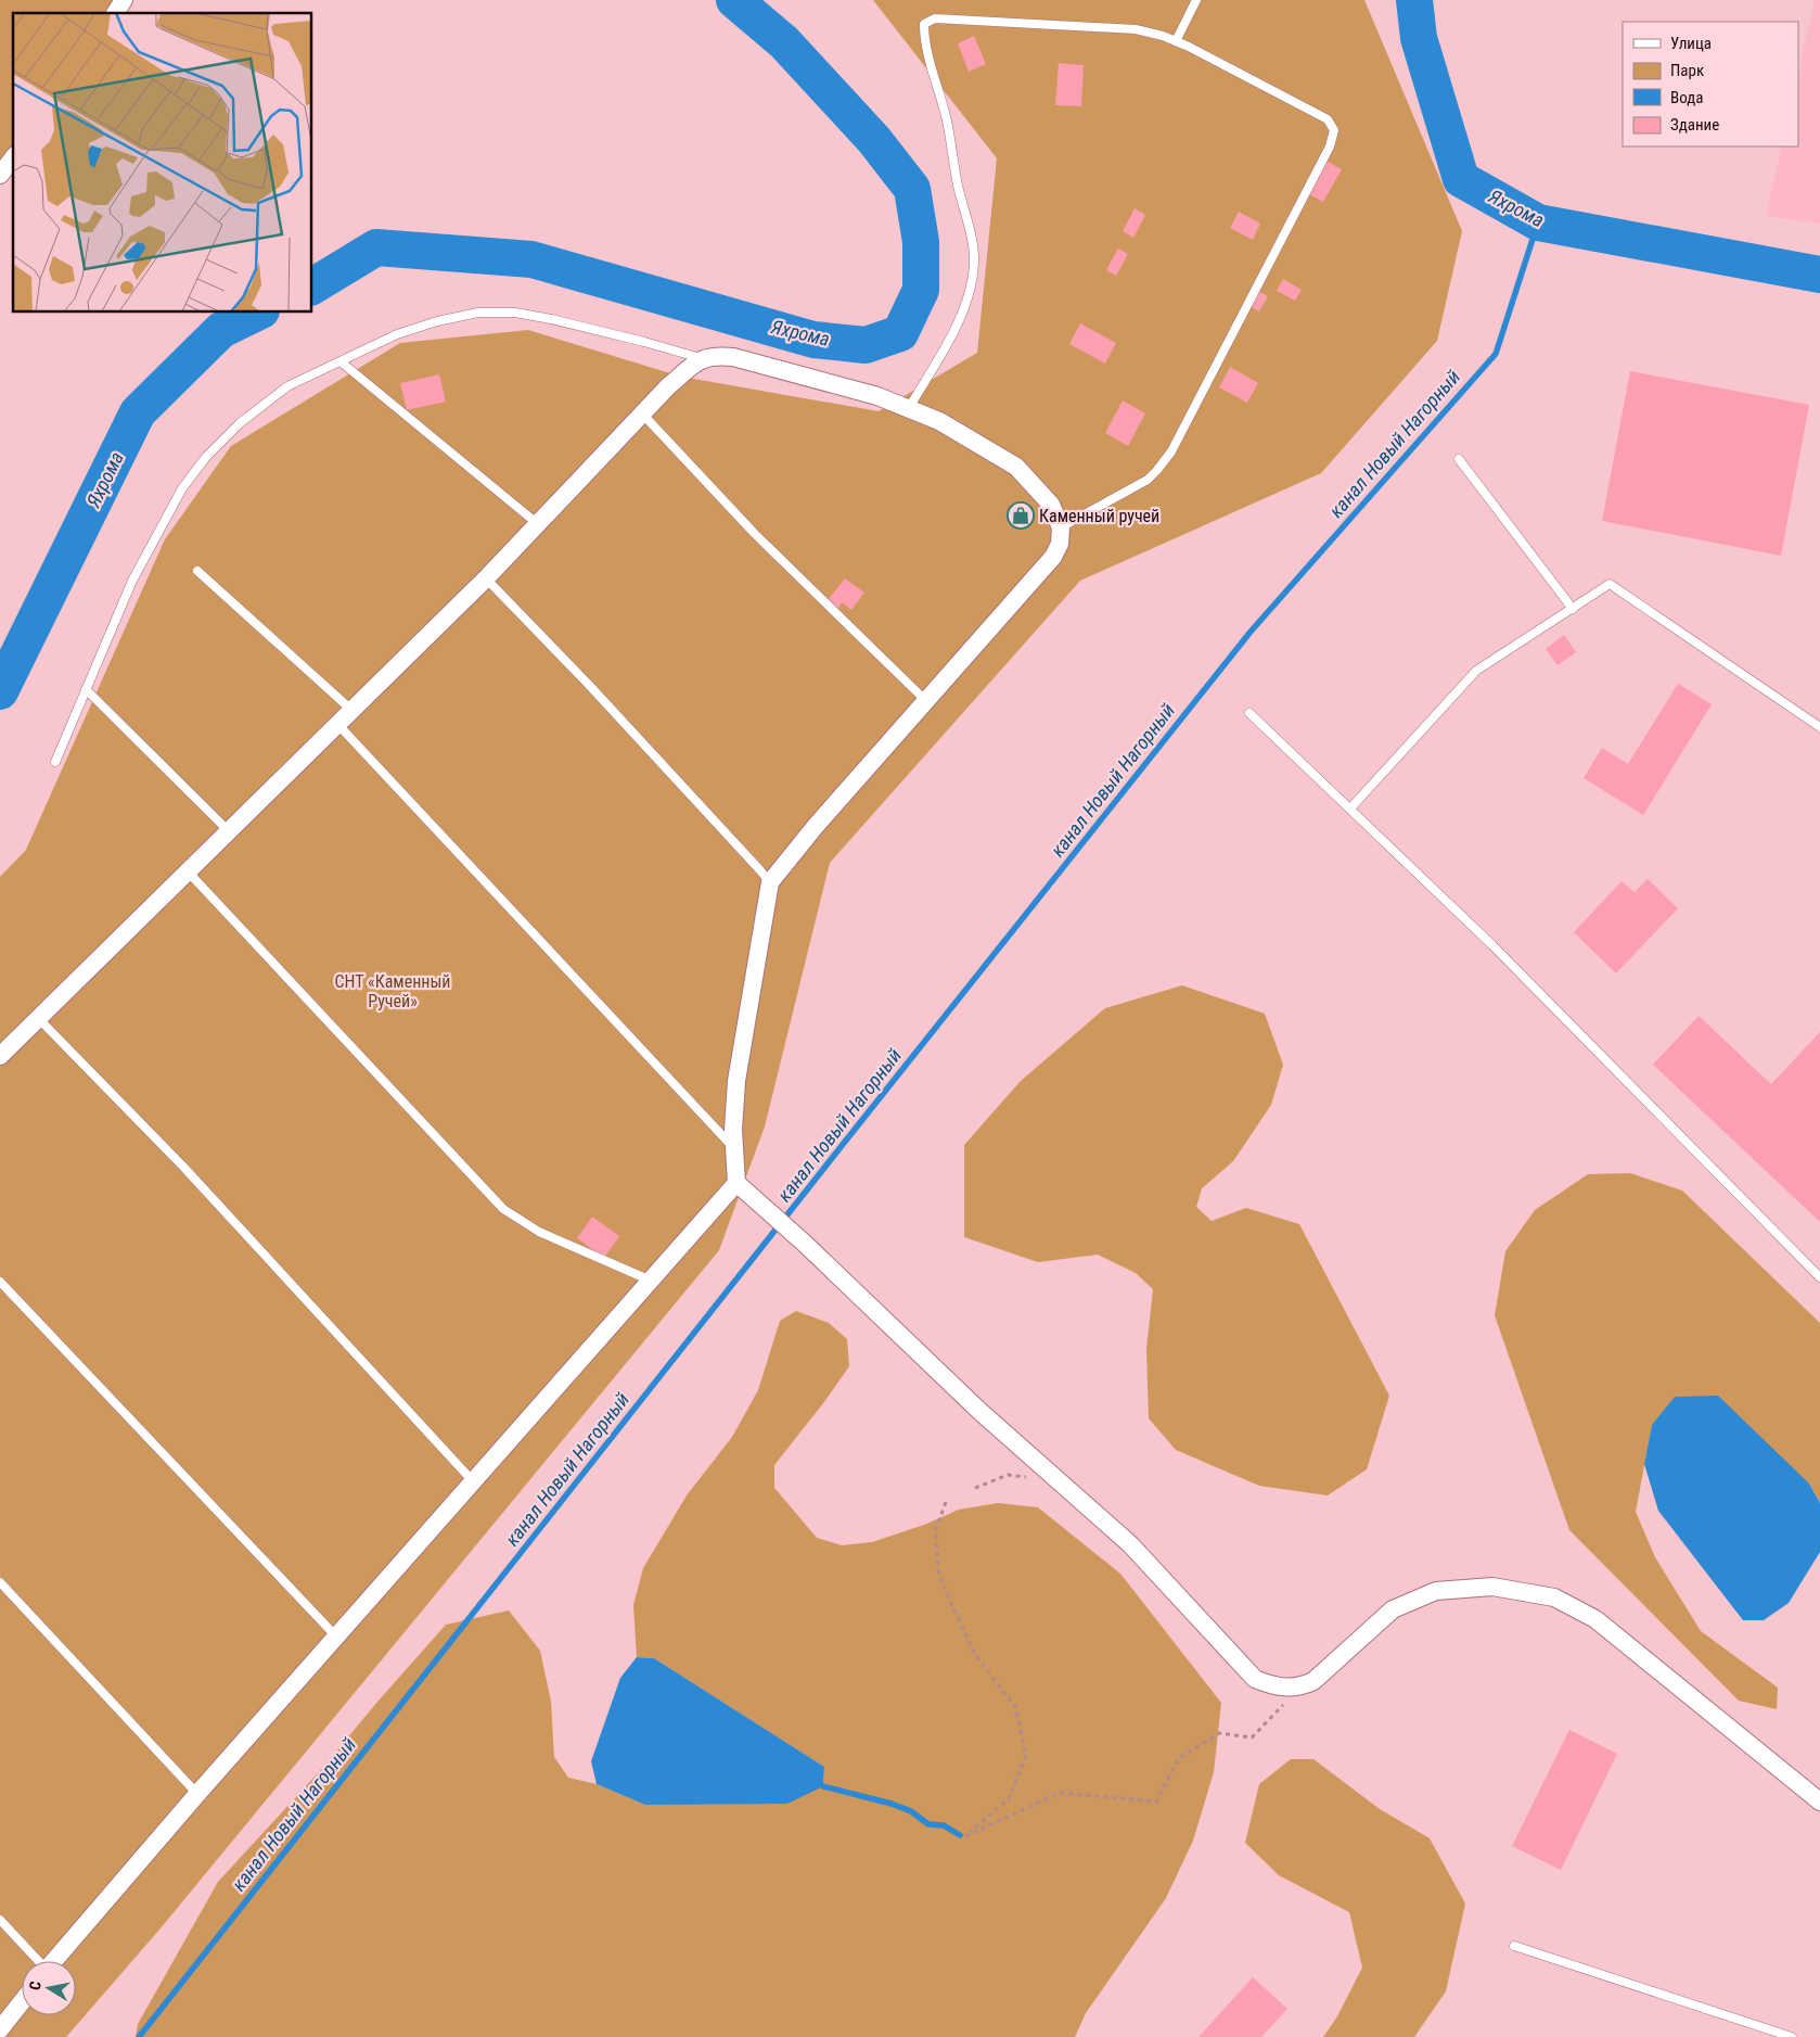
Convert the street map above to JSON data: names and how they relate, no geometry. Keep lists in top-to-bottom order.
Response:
{
  "water": ["Яхрома", "канал Новый Нагорный"],
  "parks": ["СНТ «Каменный Ручей»"],
  "places": {
    "shop": ["Каменный ручей"]
  },
  "legend": [
    "Улица",
    "Парк",
    "Вода",
    "Здание"
  ],
  "north": "left"
}
